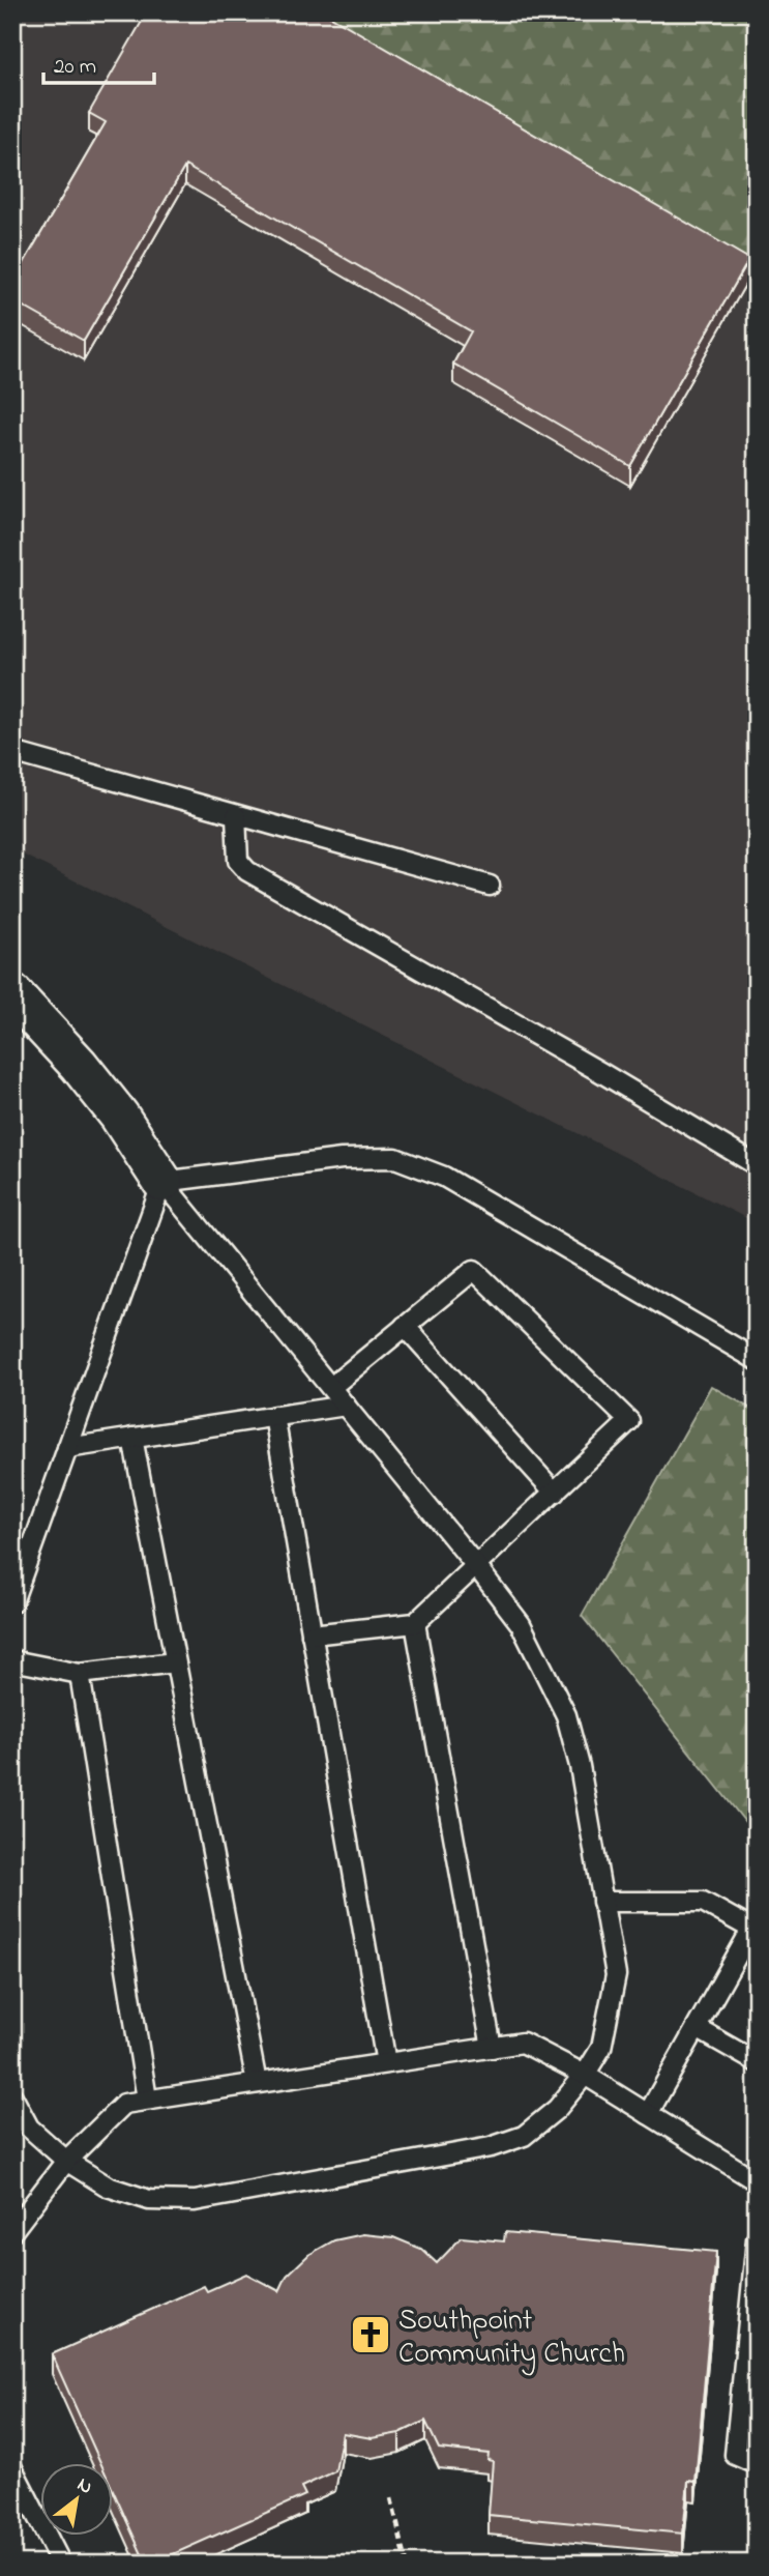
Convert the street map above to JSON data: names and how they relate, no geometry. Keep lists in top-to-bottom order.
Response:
{
  "places": {
    "church": ["Southpoint Community Church"]
  },
  "scale_bar": "20 m",
  "north": "top right"
}
